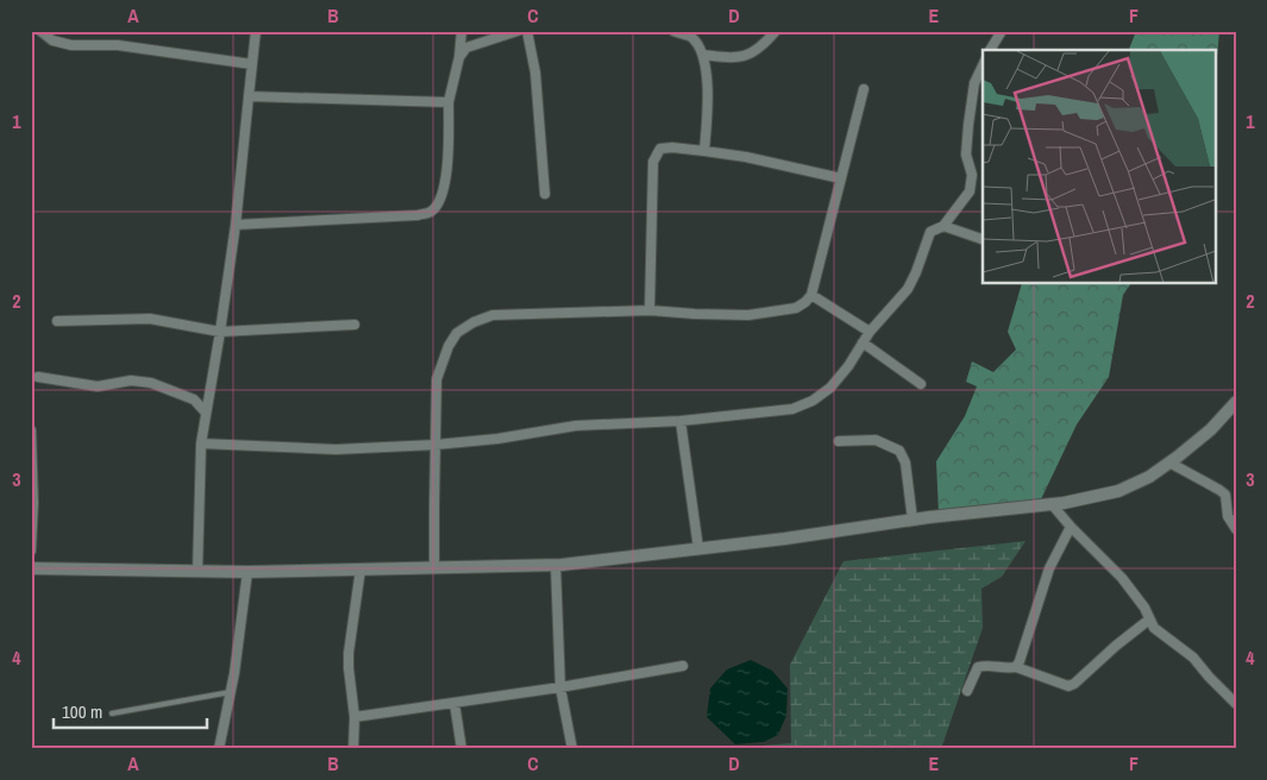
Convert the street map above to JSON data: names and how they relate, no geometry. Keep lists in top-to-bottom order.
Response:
{
  "scale_bar": "100 m",
  "grid": {
    "columns": [
      "A",
      "B",
      "C",
      "D",
      "E",
      "F"
    ],
    "rows": [
      "1",
      "2",
      "3",
      "4"
    ]
  }
}
